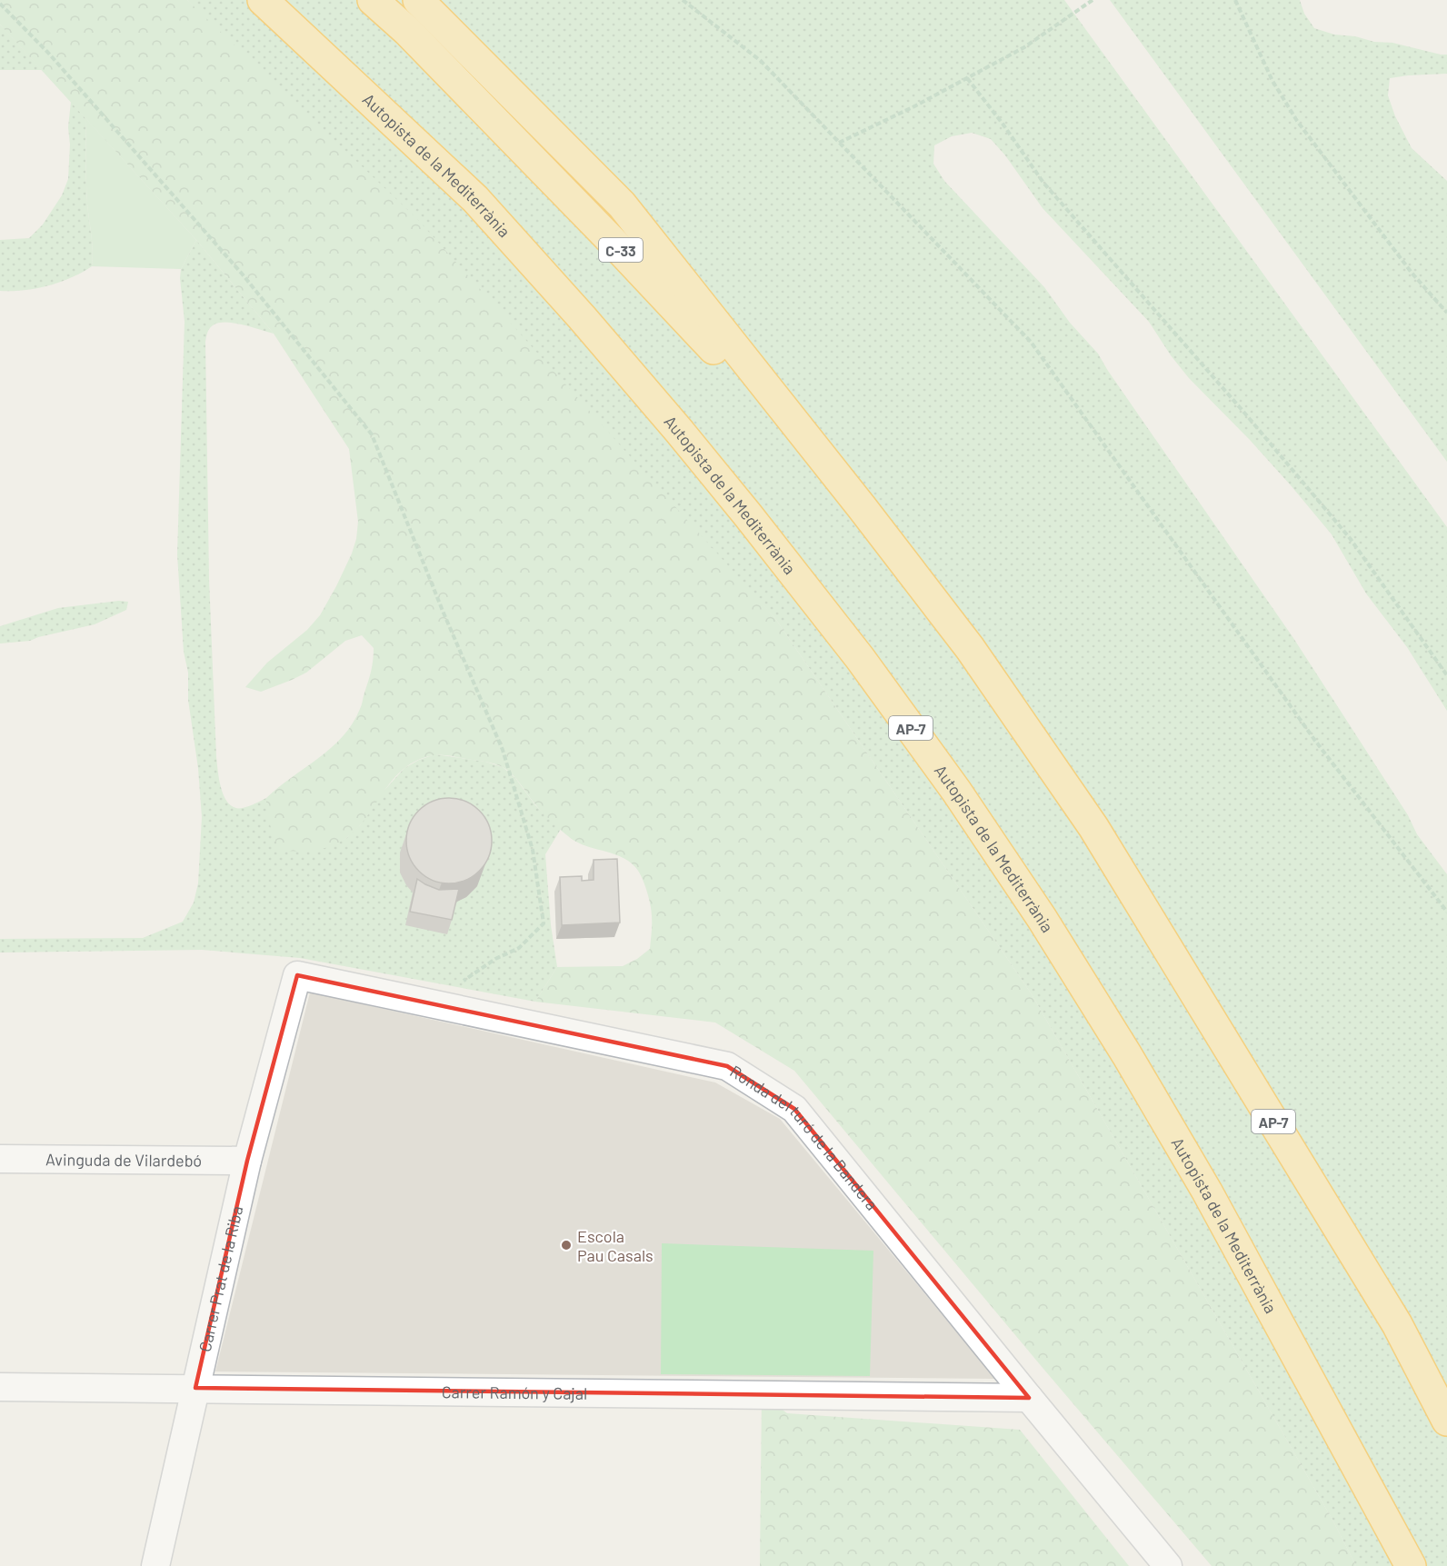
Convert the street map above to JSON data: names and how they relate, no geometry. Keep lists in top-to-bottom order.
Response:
{
  "streets": {
    "highway": ["Autopista de la Mediterrània", "C-33", "AP-7"],
    "street": [
      "Ronda del turó de la Bandera",
      "Avinguda de Vilardebó",
      "Carrer Prat de la Riba",
      "Carrer Ramón y Cajal"
    ]
  },
  "crossings": [
    ["C-33", "AP-7"],
    ["Ronda del turó de la Bandera", "Carrer Prat de la Riba"],
    ["Ronda del turó de la Bandera", "Carrer Ramón y Cajal"],
    ["Avinguda de Vilardebó", "Carrer Prat de la Riba"],
    ["Carrer Prat de la Riba", "Carrer Ramón y Cajal"]
  ],
  "places": ["Escola Pau Casals"]
}
